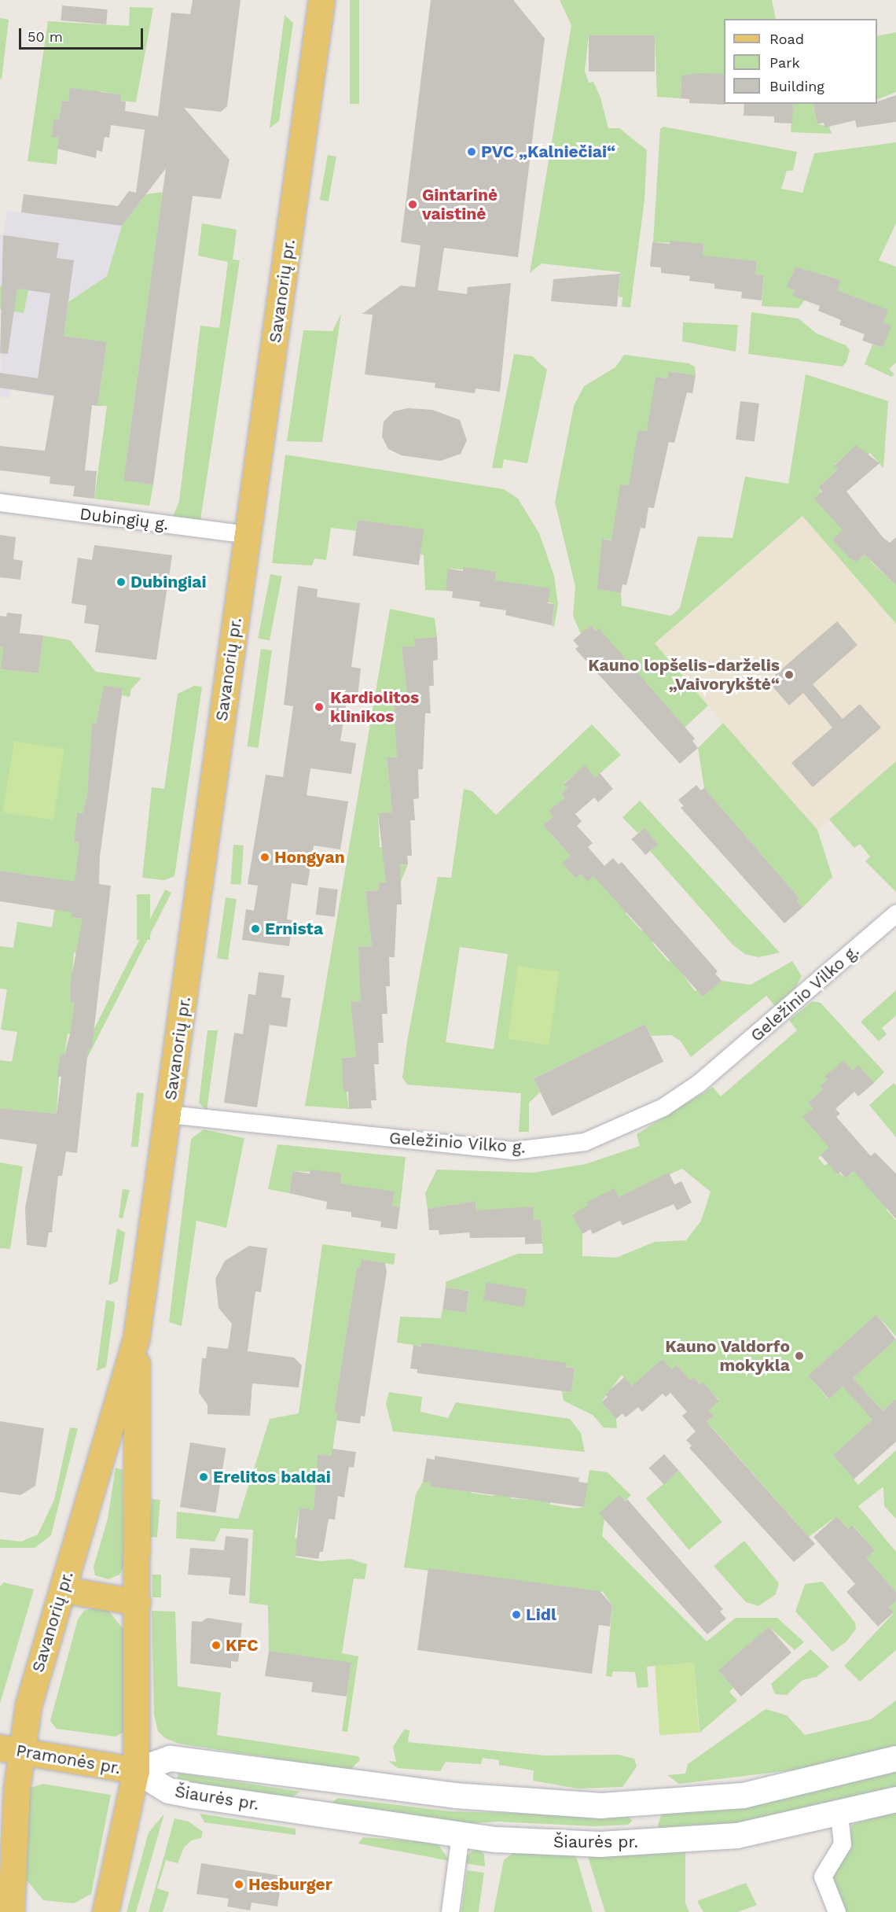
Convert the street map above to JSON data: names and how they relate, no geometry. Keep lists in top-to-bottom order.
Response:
{
  "streets": {
    "main road": ["Savanorių pr.", "Pramonės pr.", "Šiaurės pr."],
    "street": ["Dubingių g.", "Geležinio Vilko g."]
  },
  "crossings": [
    ["Savanorių pr.", "Dubingių g."],
    ["Savanorių pr.", "Geležinio Vilko g."],
    ["Savanorių pr.", "Pramonės pr."],
    ["Savanorių pr.", "Šiaurės pr."],
    ["Pramonės pr.", "Šiaurės pr."]
  ],
  "places": [
    "PVC „Kalniečiai“",
    "Gintarinė vaistinė",
    "Dubingiai",
    "Kauno lopšelis-darželis „Vaivorykštė“",
    "Kardiolitos klinikos",
    "Hongyan",
    "Ernista",
    "Kauno Valdorfo mokykla",
    "Erelitos baldai",
    "Lidl",
    "KFC",
    "Hesburger"
  ],
  "legend": ["Road", "Park", "Building"],
  "scale_bar": "50 m"
}
